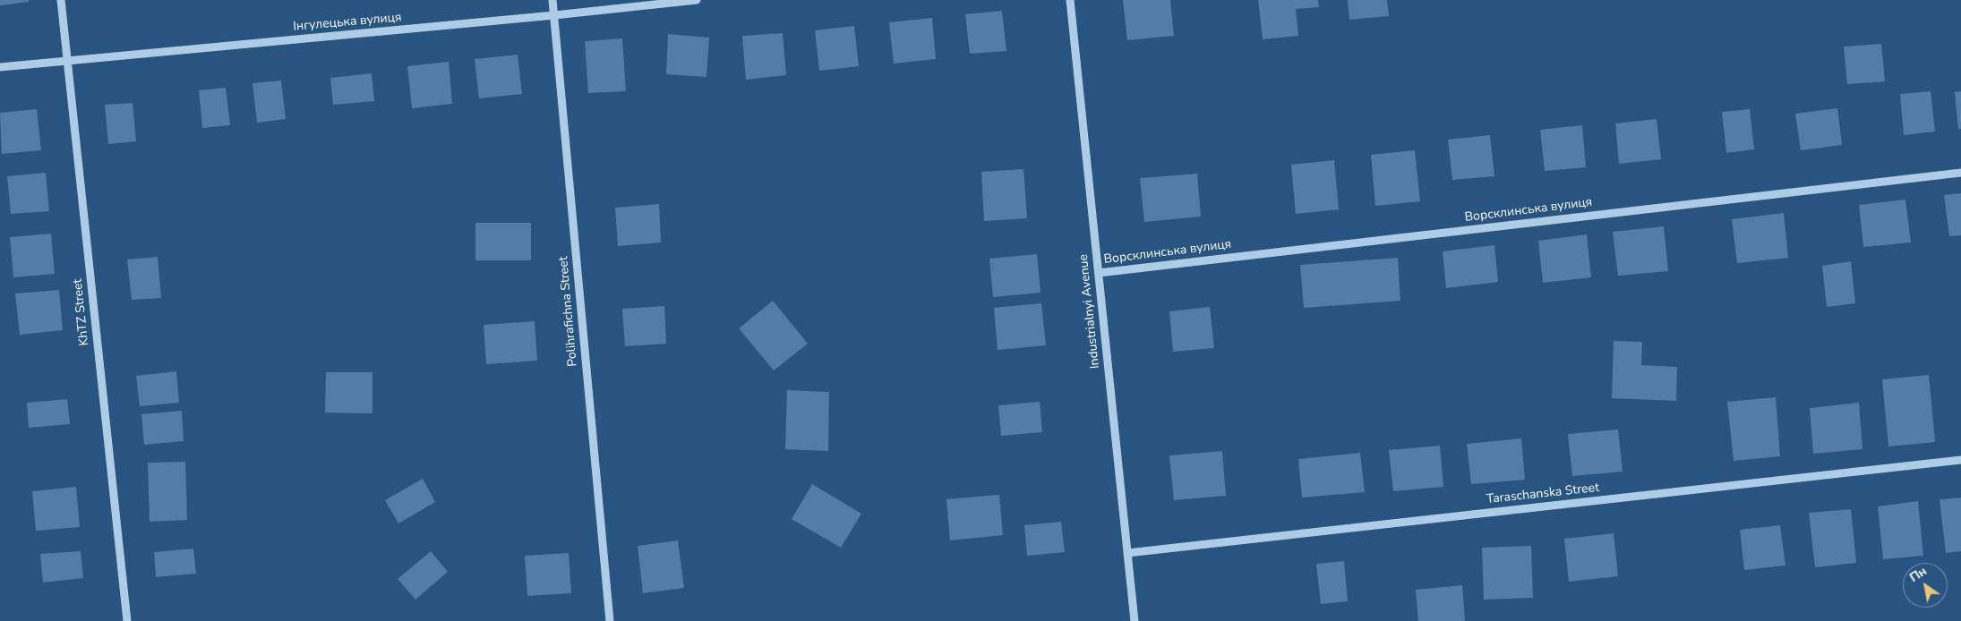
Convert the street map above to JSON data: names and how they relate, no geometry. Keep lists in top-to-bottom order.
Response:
{
  "streets": {
    "street": [
      "Інгулецька вулиця",
      "Ворсклинська вулиця",
      "Polihrafichna Street",
      "Industrialnyi Avenue",
      "KhTZ Street",
      "Taraschanska Street"
    ]
  },
  "crossings": [
    ["Інгулецька вулиця", "Polihrafichna Street"],
    ["Інгулецька вулиця", "KhTZ Street"],
    ["Ворсклинська вулиця", "Industrialnyi Avenue"],
    ["Industrialnyi Avenue", "Taraschanska Street"]
  ],
  "north": "top left"
}
